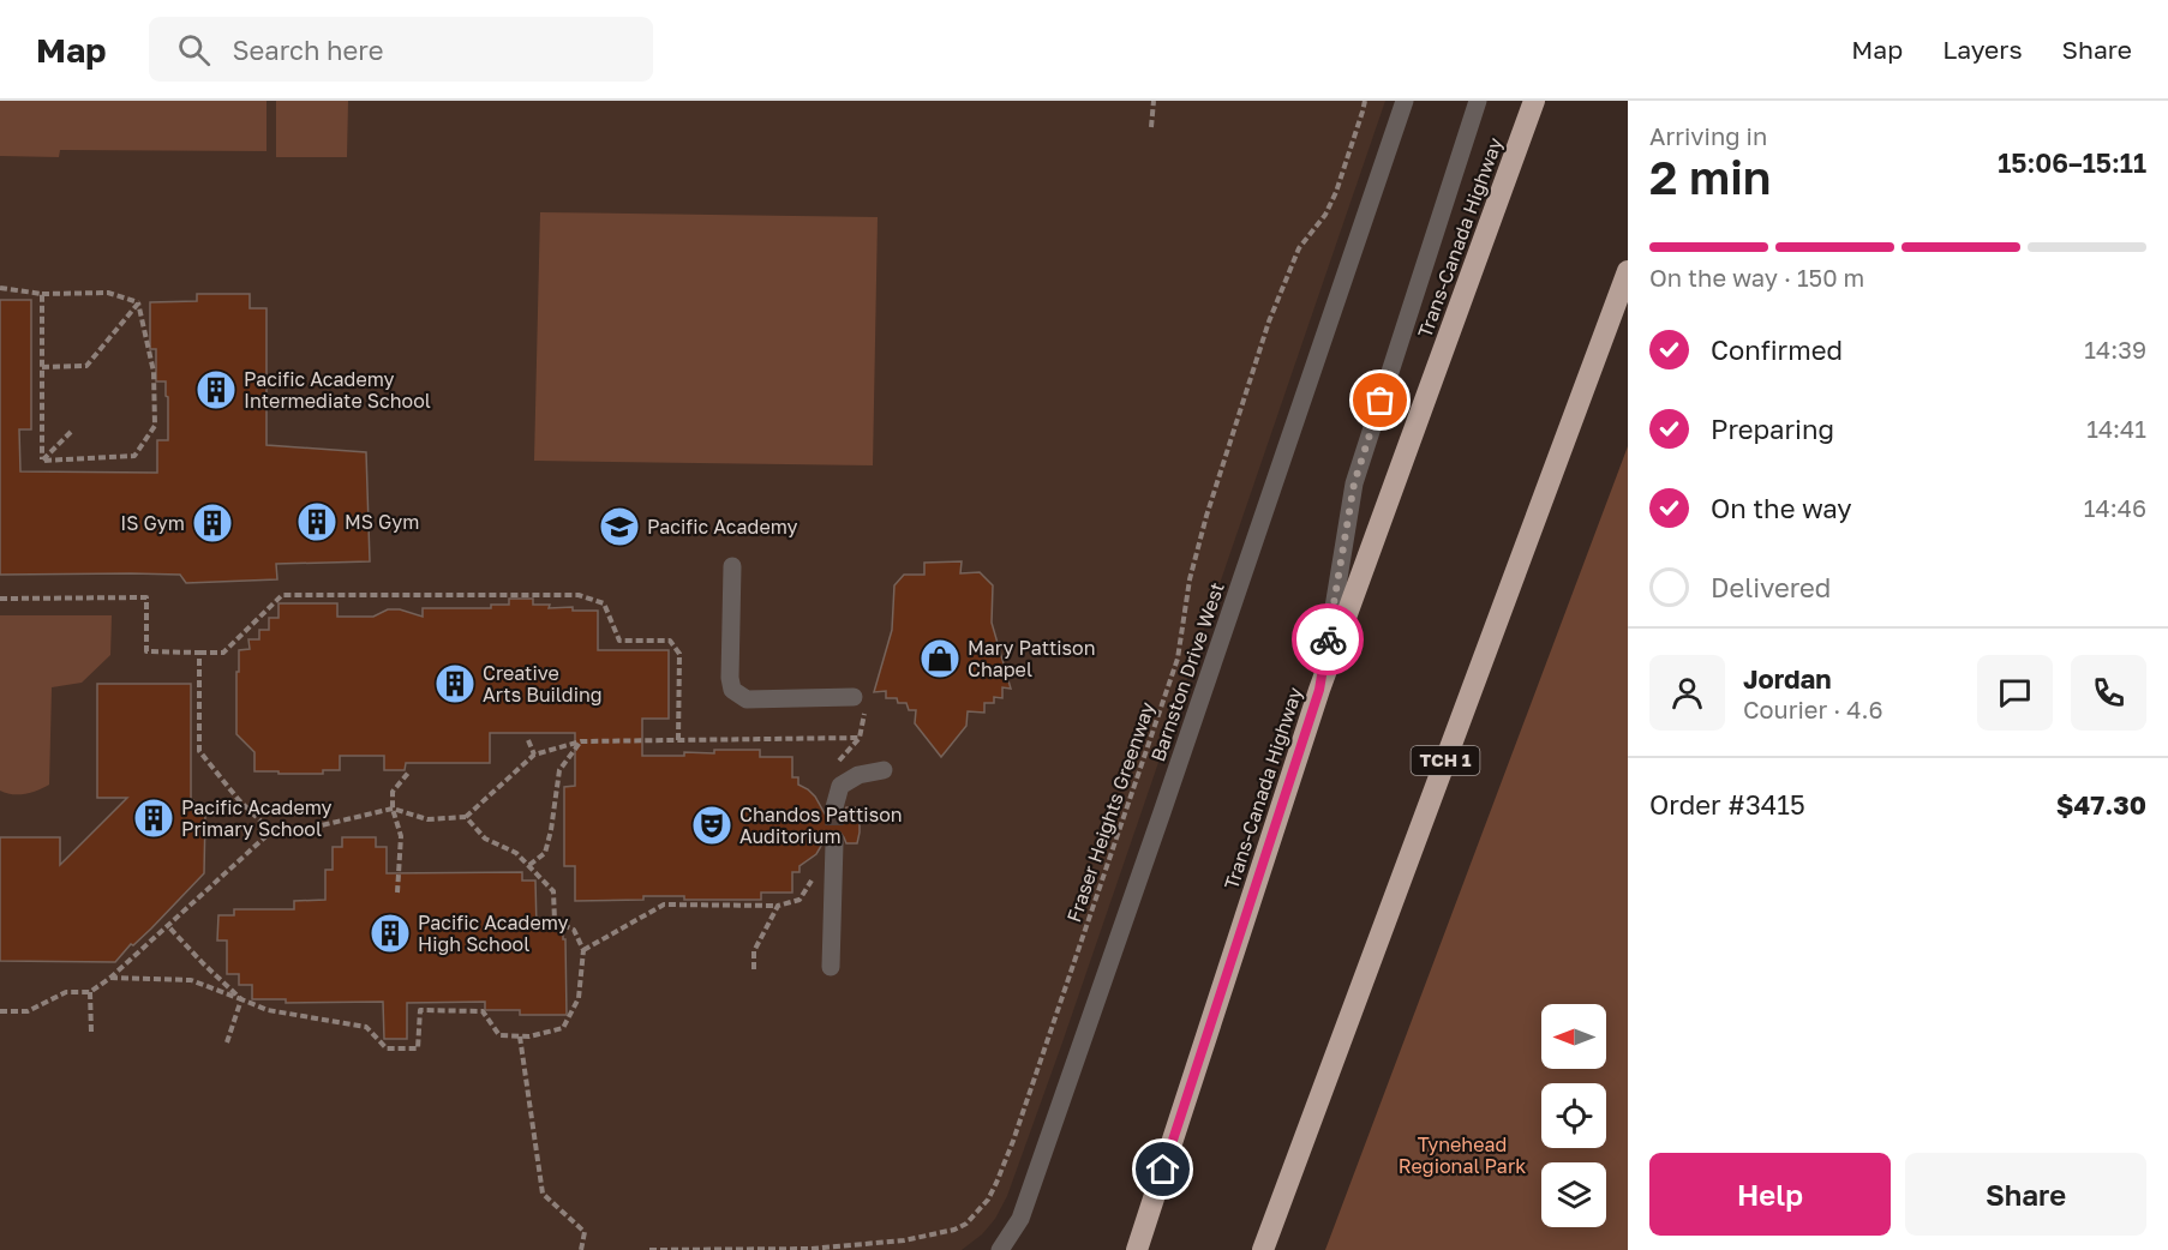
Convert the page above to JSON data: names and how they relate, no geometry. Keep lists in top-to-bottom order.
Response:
{
  "streets": {
    "highway": ["Trans-Canada Highway", "TCH 1"],
    "street": ["Barnston Drive West"],
    "path": ["Fraser Heights Greenway"]
  },
  "parks": ["Tynehead Regional Park"],
  "places": {
    "building": [
      "Pacific Academy Intermediate School",
      "MS Gym",
      "IS Gym",
      "Creative Arts Building",
      "Pacific Academy Primary School",
      "Pacific Academy High School"
    ],
    "school or university": ["Pacific Academy"],
    "shop": ["Mary Pattison Chapel"],
    "theatre": ["Chandos Pattison Auditorium"]
  },
  "north": "left",
  "page": {
    "header": "Map",
    "search": "Search here",
    "nav": ["Map", "Layers", "Share"],
    "heading": ["2 min", "Arriving in", "15:06–15:11"],
    "panel": [
      "Jordan",
      "Courier · 4.6",
      "Order #3415",
      "$47.30"
    ],
    "bar": "On the way · 150 m",
    "list": [
      ["Confirmed", "14:39"],
      ["Preparing", "14:41"],
      ["On the way", "14:46"],
      "Delivered"
    ],
    "buttons": ["Help", "Share"]
  }
}
